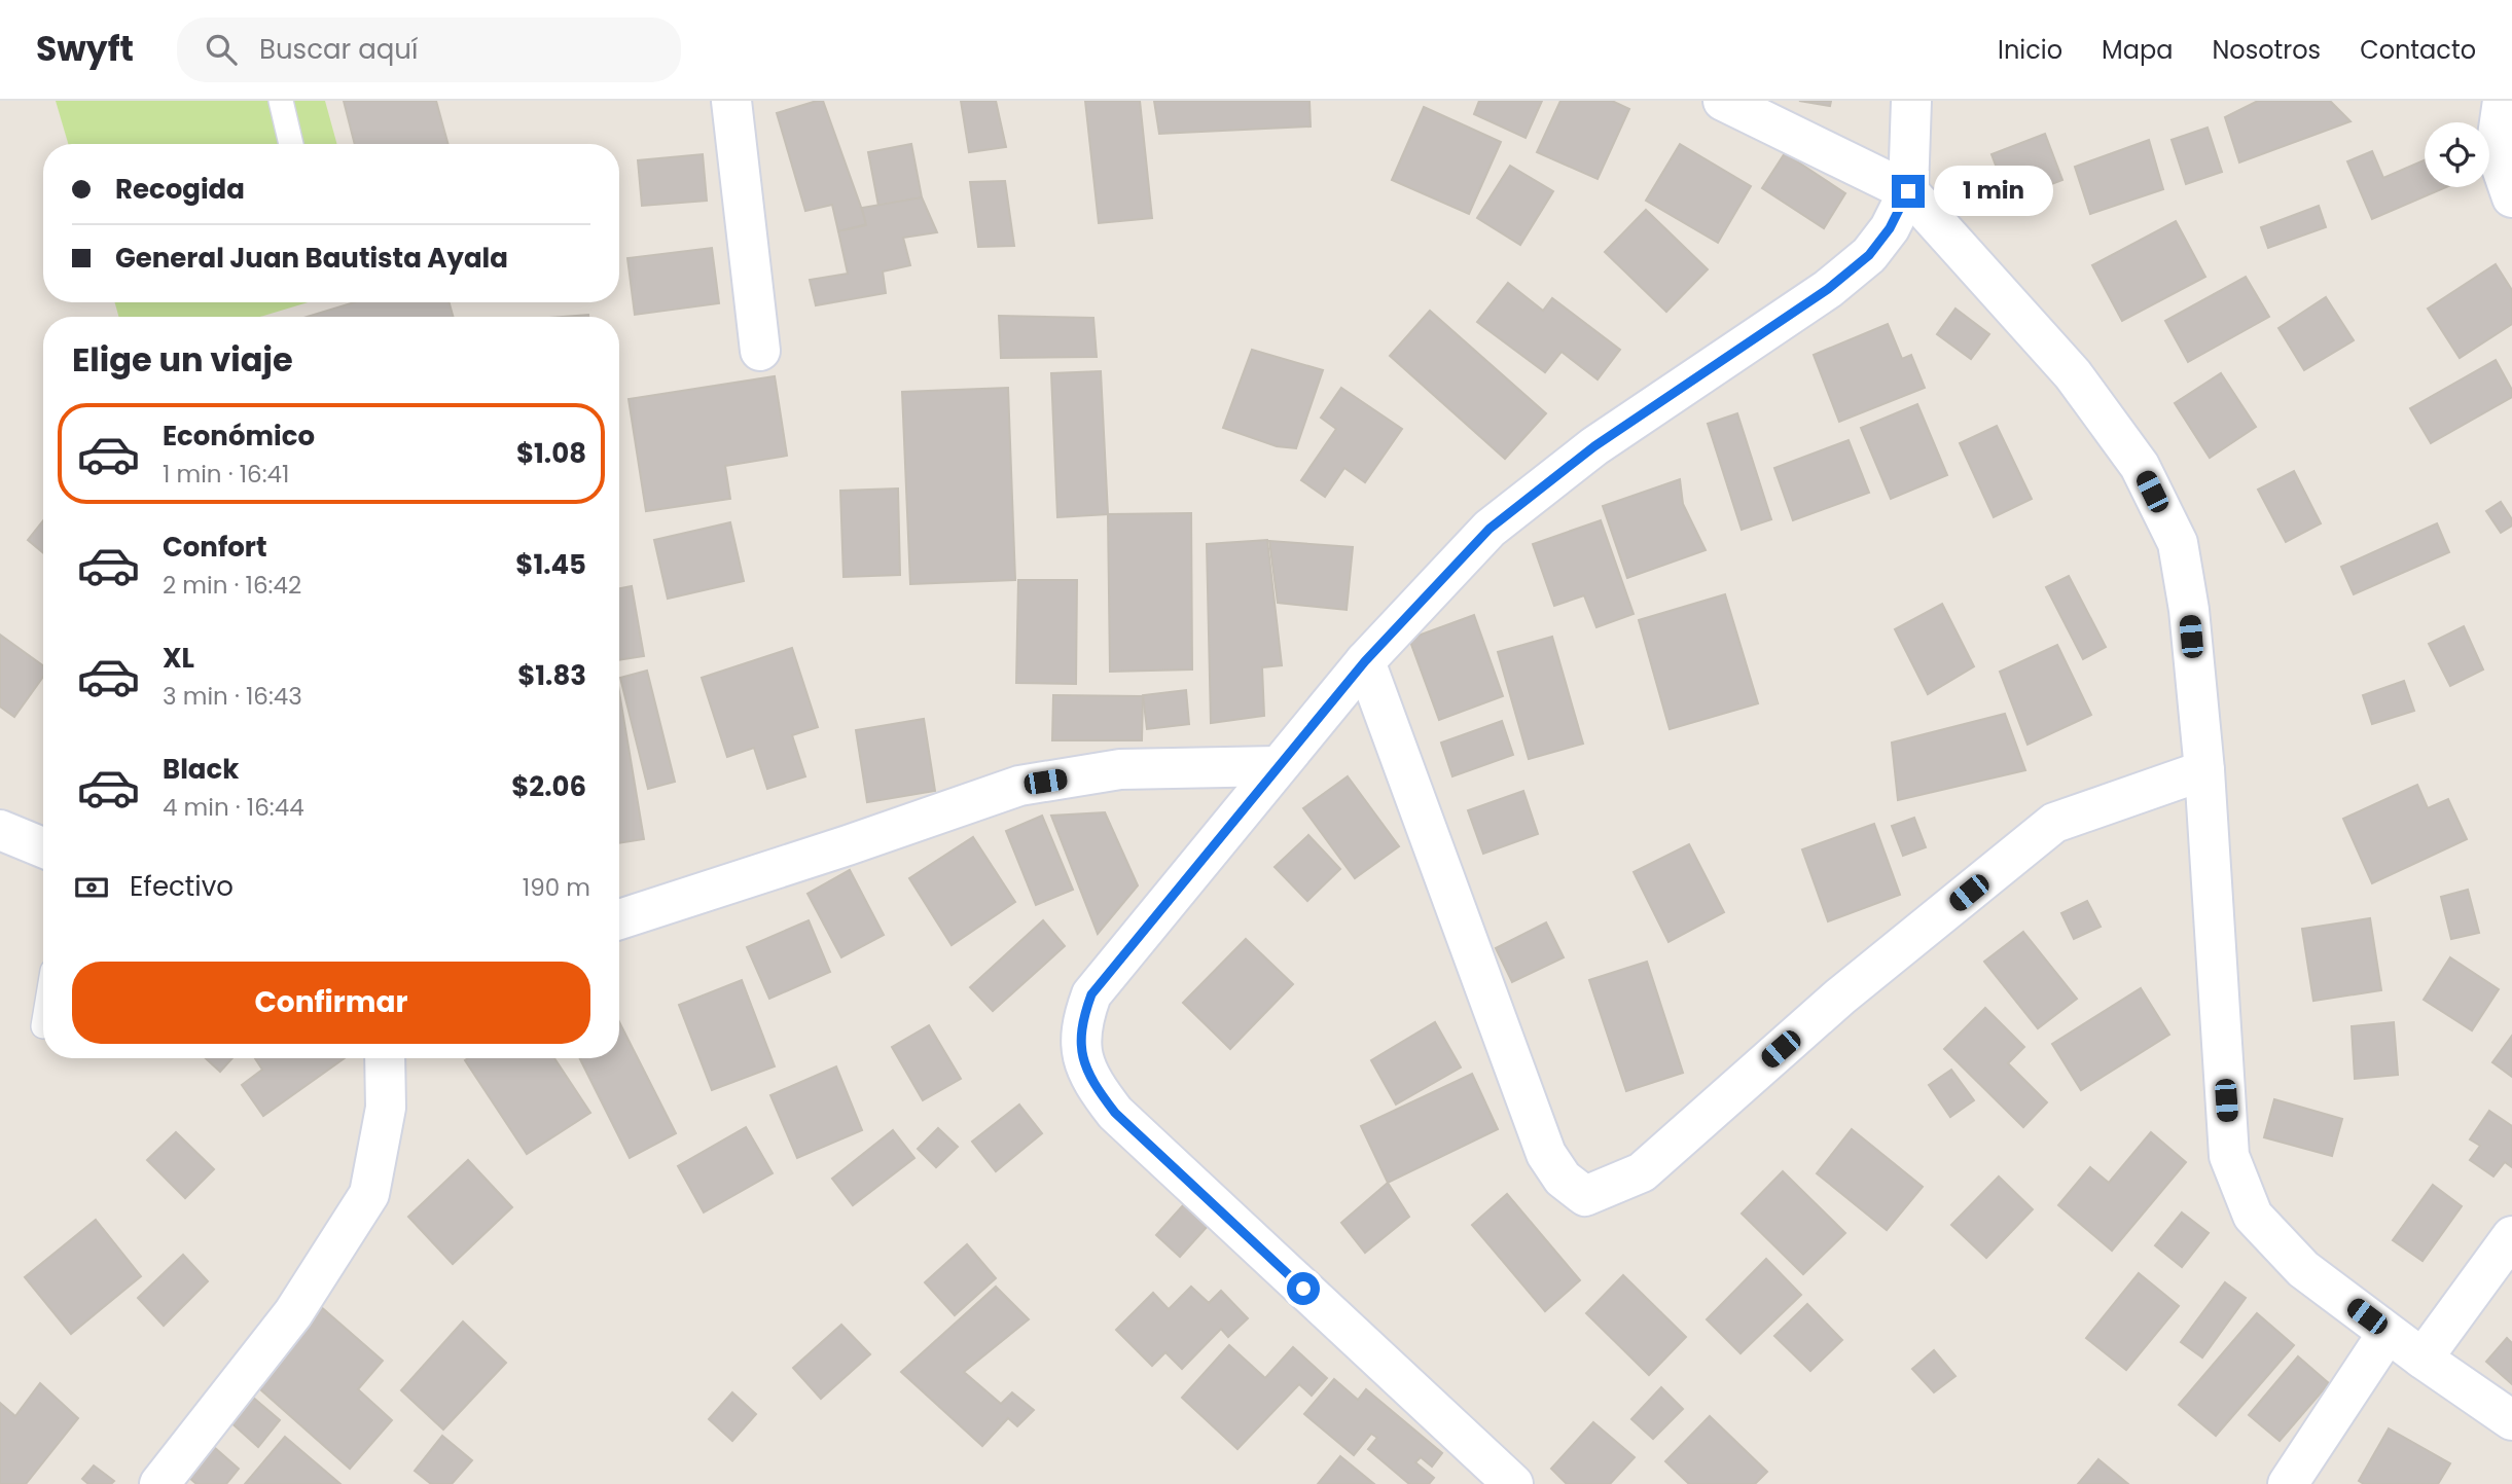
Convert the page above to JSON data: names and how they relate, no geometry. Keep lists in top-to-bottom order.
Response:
{
  "page": {
    "header": "Swyft",
    "search": "Buscar aquí",
    "nav": [
      "Inicio",
      "Mapa",
      "Nosotros",
      "Contacto"
    ],
    "banner": ["Recogida", "General Juan Bautista Ayala"],
    "bubble": "1 min",
    "heading": "Elige un viaje",
    "list": [
      {
        "name": "Económico",
        "note": "1 min · 16:41",
        "value": "$1.08"
      },
      {
        "name": "Confort",
        "note": "2 min · 16:42",
        "value": "$1.45"
      },
      {
        "name": "XL",
        "note": "3 min · 16:43",
        "value": "$1.83"
      },
      {
        "name": "Black",
        "note": "4 min · 16:44",
        "value": "$2.06"
      }
    ],
    "pay": ["Efectivo", "190 m"],
    "buttons": "Confirmar"
  }
}
